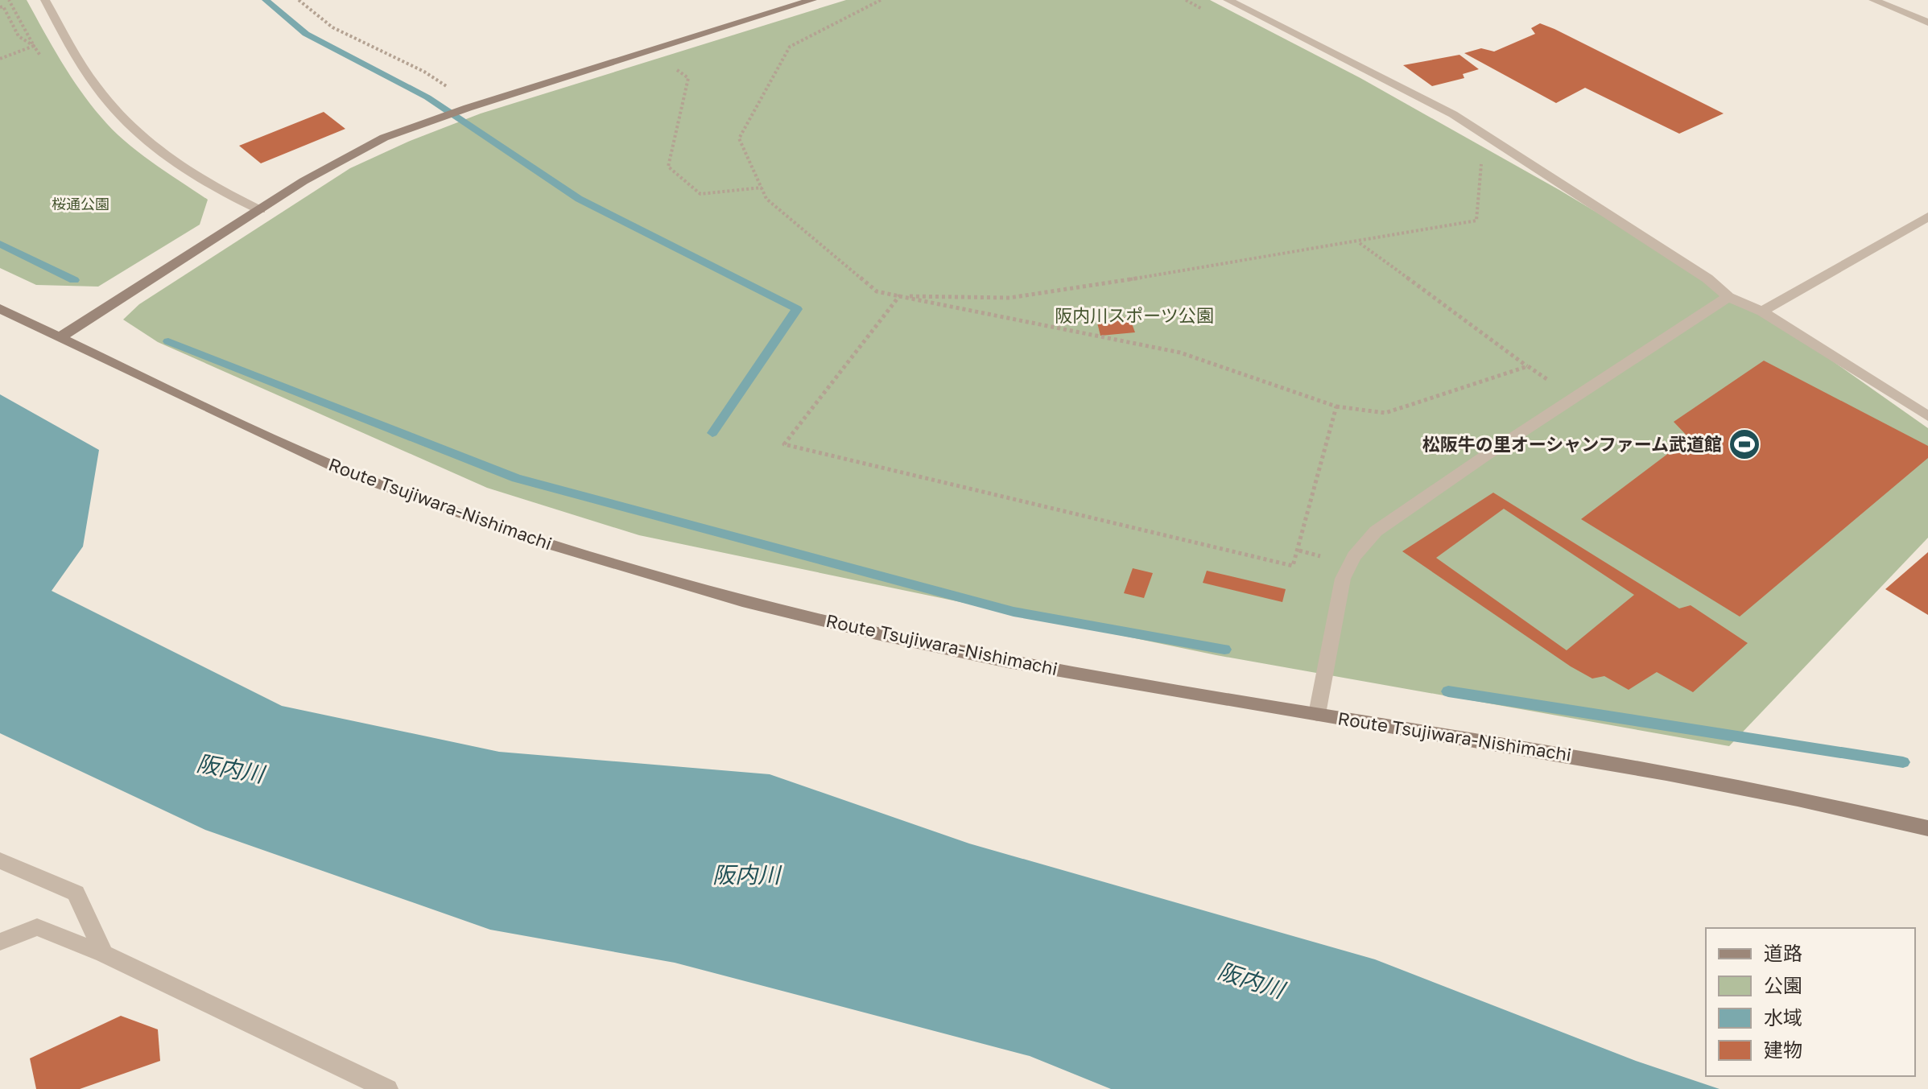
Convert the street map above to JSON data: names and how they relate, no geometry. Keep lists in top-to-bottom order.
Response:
{
  "streets": {
    "main road": ["Route Tsujiwara-Nishimachi"]
  },
  "water": ["阪内川"],
  "parks": ["桜通公園", "阪内川スポーツ公園"],
  "places": {
    "sports": ["松阪牛の里オーシャンファーム武道館"]
  },
  "legend": [
    "道路",
    "公園",
    "水域",
    "建物"
  ]
}
